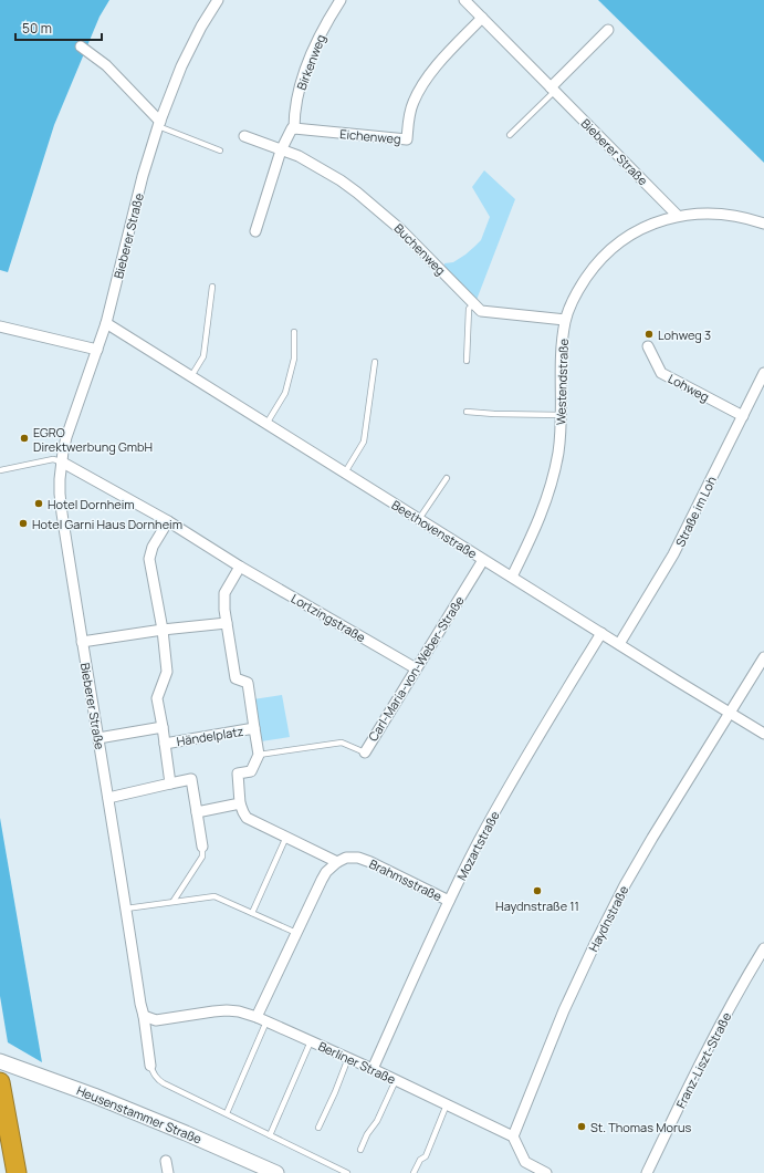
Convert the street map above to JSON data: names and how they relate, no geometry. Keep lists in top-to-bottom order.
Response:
{
  "streets": {
    "street": [
      "Birkenweg",
      "Eichenweg",
      "Bieberer Straße",
      "Buchenweg",
      "Westendstraße",
      "Lohweg",
      "Straße im Loh",
      "Beethovenstraße",
      "Lortzingstraße",
      "Carl-Maria-von-Weber-Straße",
      "Händelplatz",
      "Mozartstraße",
      "Brahmsstraße",
      "Haydnstraße",
      "Franz-Liszt-Straße",
      "Berliner Straße",
      "Heusenstammer Straße"
    ]
  },
  "crossings": [
    ["Birkenweg", "Eichenweg"],
    ["Eichenweg", "Bieberer Straße"],
    ["Bieberer Straße", "Westendstraße"],
    ["Bieberer Straße", "Beethovenstraße"],
    ["Bieberer Straße", "Lortzingstraße"],
    ["Bieberer Straße", "Händelplatz"],
    ["Bieberer Straße", "Berliner Straße"],
    ["Buchenweg", "Westendstraße"],
    ["Westendstraße", "Beethovenstraße"],
    ["Lohweg", "Straße im Loh"],
    ["Straße im Loh", "Beethovenstraße"],
    ["Beethovenstraße", "Carl-Maria-von-Weber-Straße"],
    ["Beethovenstraße", "Mozartstraße"],
    ["Beethovenstraße", "Haydnstraße"],
    ["Lortzingstraße", "Carl-Maria-von-Weber-Straße"],
    ["Carl-Maria-von-Weber-Straße", "Händelplatz"],
    ["Mozartstraße", "Brahmsstraße"],
    ["Mozartstraße", "Berliner Straße"],
    ["Haydnstraße", "Berliner Straße"]
  ],
  "places": [
    "Lohweg 3",
    "EGRO Direktwerbung GmbH",
    "Hotel Dornheim",
    "Hotel Garni Haus Dornheim",
    "Haydnstraße 11",
    "St. Thomas Morus"
  ],
  "scale_bar": "50 m"
}
